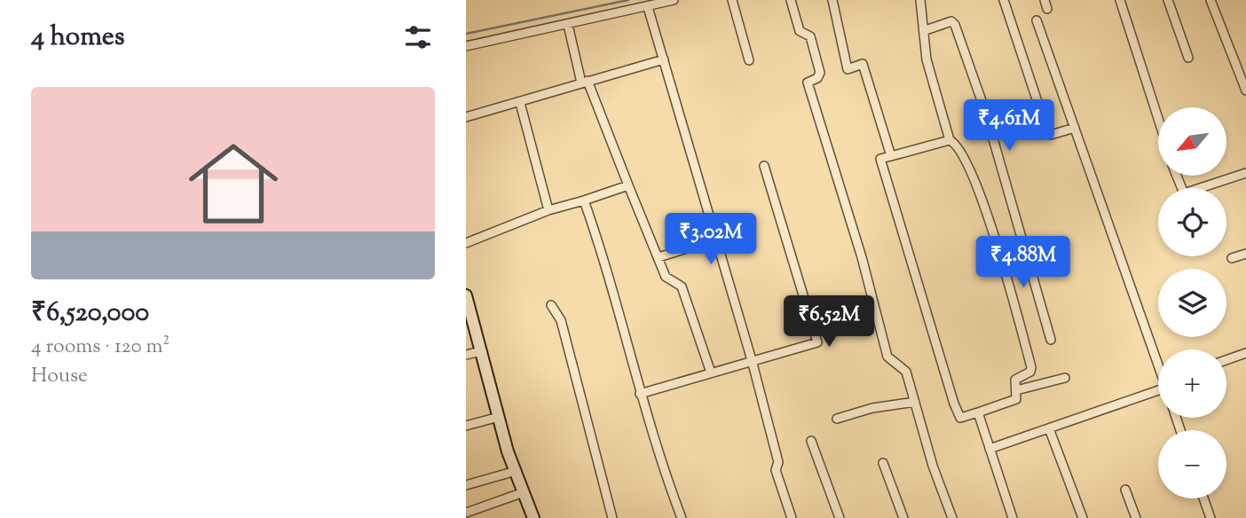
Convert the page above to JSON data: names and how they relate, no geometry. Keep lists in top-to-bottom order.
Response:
{
  "north": "bottom left",
  "page": {
    "heading": "4 homes",
    "list": [
      {
        "name": "₹6,520,000",
        "note": "4 rooms · 120 m² · House"
      }
    ],
    "price": [
      "₹4.61M",
      "₹3.02M",
      "₹4.88M",
      "₹6.52M"
    ],
    "map_buttons": ["+", "−"]
  }
}
